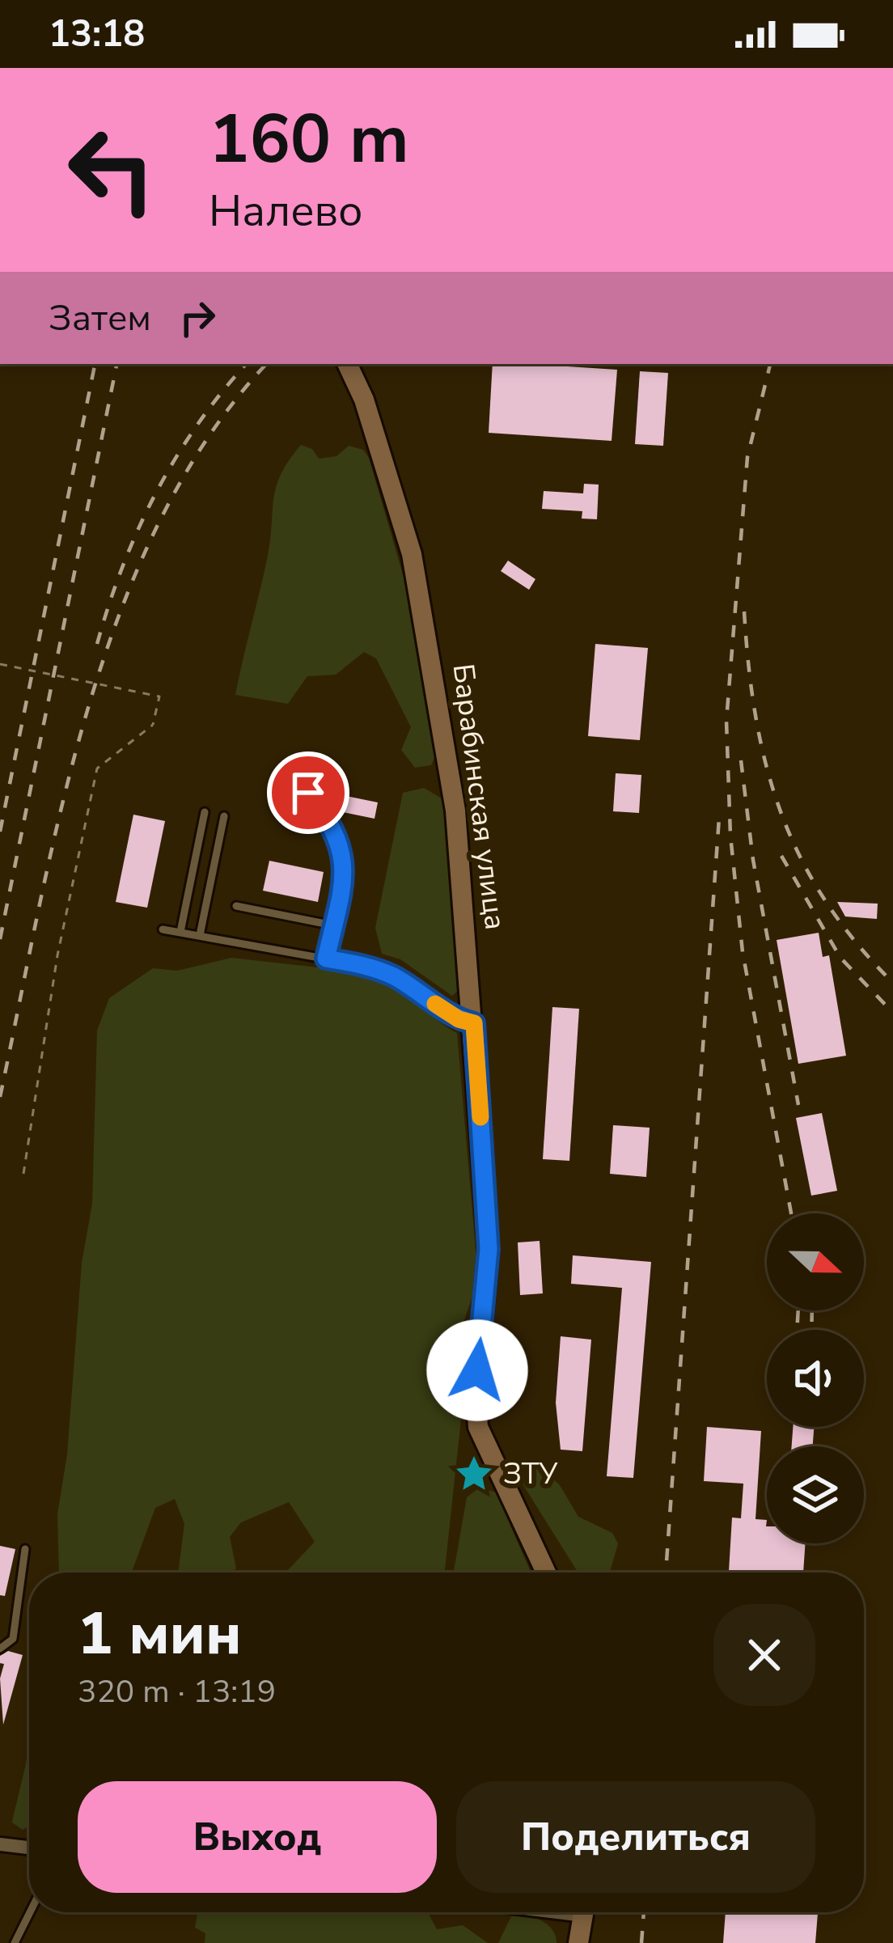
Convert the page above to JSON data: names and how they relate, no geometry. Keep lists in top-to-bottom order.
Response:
{
  "streets": {
    "main road": ["Барабинская улица"]
  },
  "places": {
    "place": ["ЗТУ"]
  },
  "north": "right",
  "page": {
    "status": "13:18",
    "turn": ["160 m", "Налево"],
    "then": "Затем",
    "heading": ["1 мин", "320 m · 13:19"],
    "buttons": ["Выход", "Поделиться"]
  }
}
